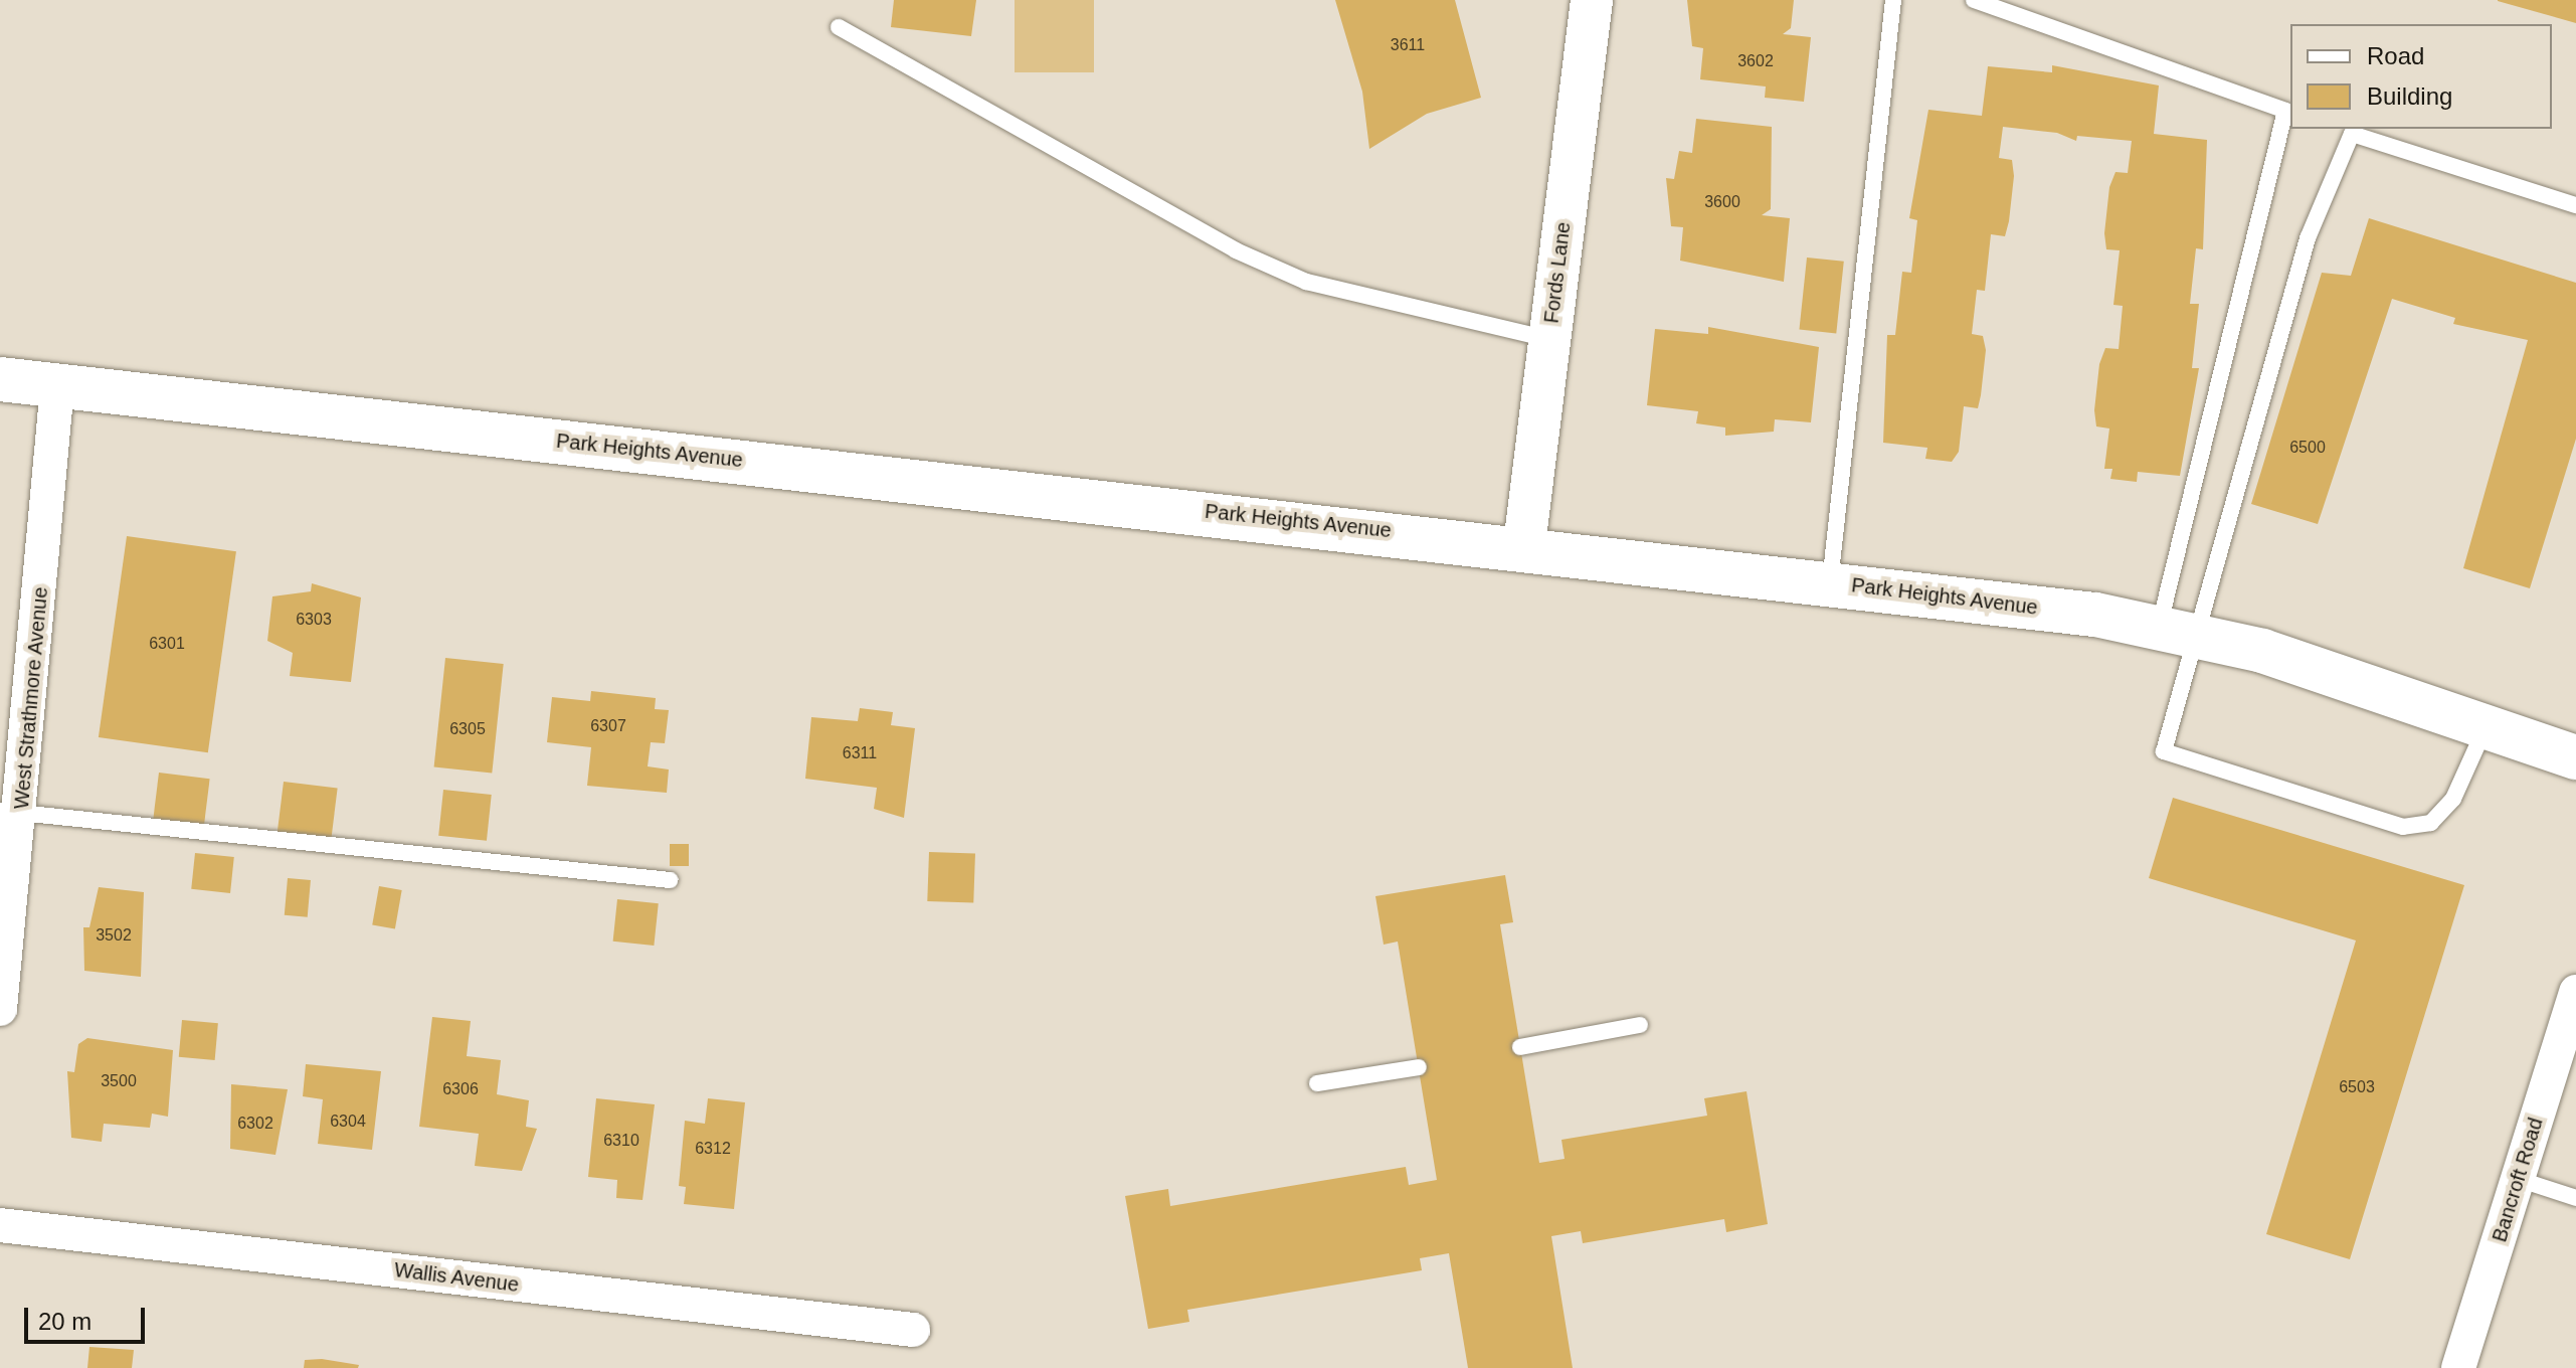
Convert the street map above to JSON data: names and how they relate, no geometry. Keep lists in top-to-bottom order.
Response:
{
  "streets": {
    "main road": ["Park Heights Avenue"],
    "street": [
      "Fords Lane",
      "West Strathmore Avenue",
      "Bancroft Road",
      "Wallis Avenue"
    ]
  },
  "crossings": [
    ["Fords Lane", "Park Heights Avenue"],
    ["Park Heights Avenue", "West Strathmore Avenue"]
  ],
  "house_numbers": [
    "3611",
    "3602",
    "3600",
    "6500",
    "6303",
    "6301",
    "6307",
    "6305",
    "6311",
    "3502",
    "3500",
    "6503",
    "6306",
    "6304",
    "6302",
    "6310",
    "6312"
  ],
  "legend": ["Road", "Building"],
  "scale_bar": "20 m"
}
